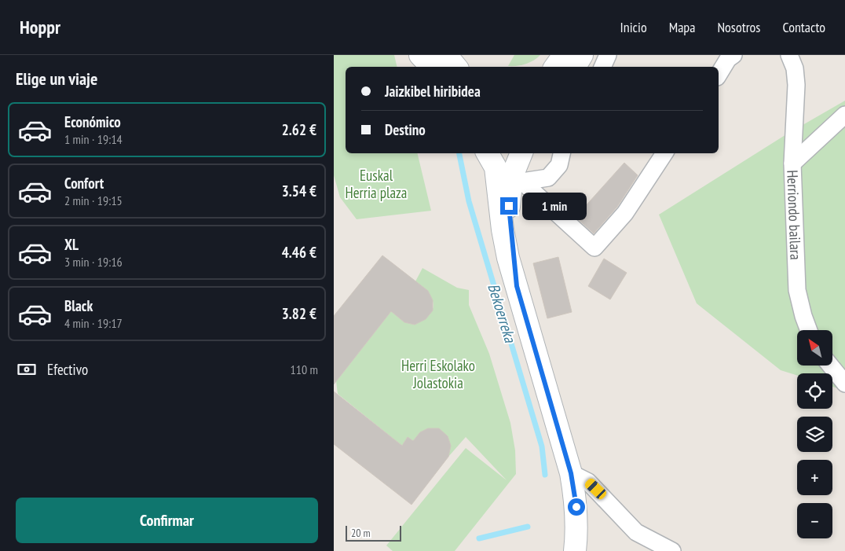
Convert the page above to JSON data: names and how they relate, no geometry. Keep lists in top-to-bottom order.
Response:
{
  "streets": {
    "street": ["Herriondo bailara"]
  },
  "water": ["Bekoerreka"],
  "parks": ["Euskal Herria plaza", "Herri Eskolako Jolastokia"],
  "scale_bar": "20 m",
  "north": "top left",
  "page": {
    "header": "Hoppr",
    "nav": [
      "Inicio",
      "Mapa",
      "Nosotros",
      "Contacto"
    ],
    "heading": "Elige un viaje",
    "banner": ["Jaizkibel hiribidea", "Destino"],
    "list": [
      {
        "name": "Económico",
        "note": "1 min · 19:14",
        "value": "2.62 €"
      },
      {
        "name": "Confort",
        "note": "2 min · 19:15",
        "value": "3.54 €"
      },
      {
        "name": "XL",
        "note": "3 min · 19:16",
        "value": "4.46 €"
      },
      {
        "name": "Black",
        "note": "4 min · 19:17",
        "value": "3.82 €"
      }
    ],
    "bubble": "1 min",
    "map_buttons": ["+", "−"],
    "pay": ["Efectivo", "110 m"],
    "buttons": "Confirmar",
    "scale": "20 m"
  }
}
